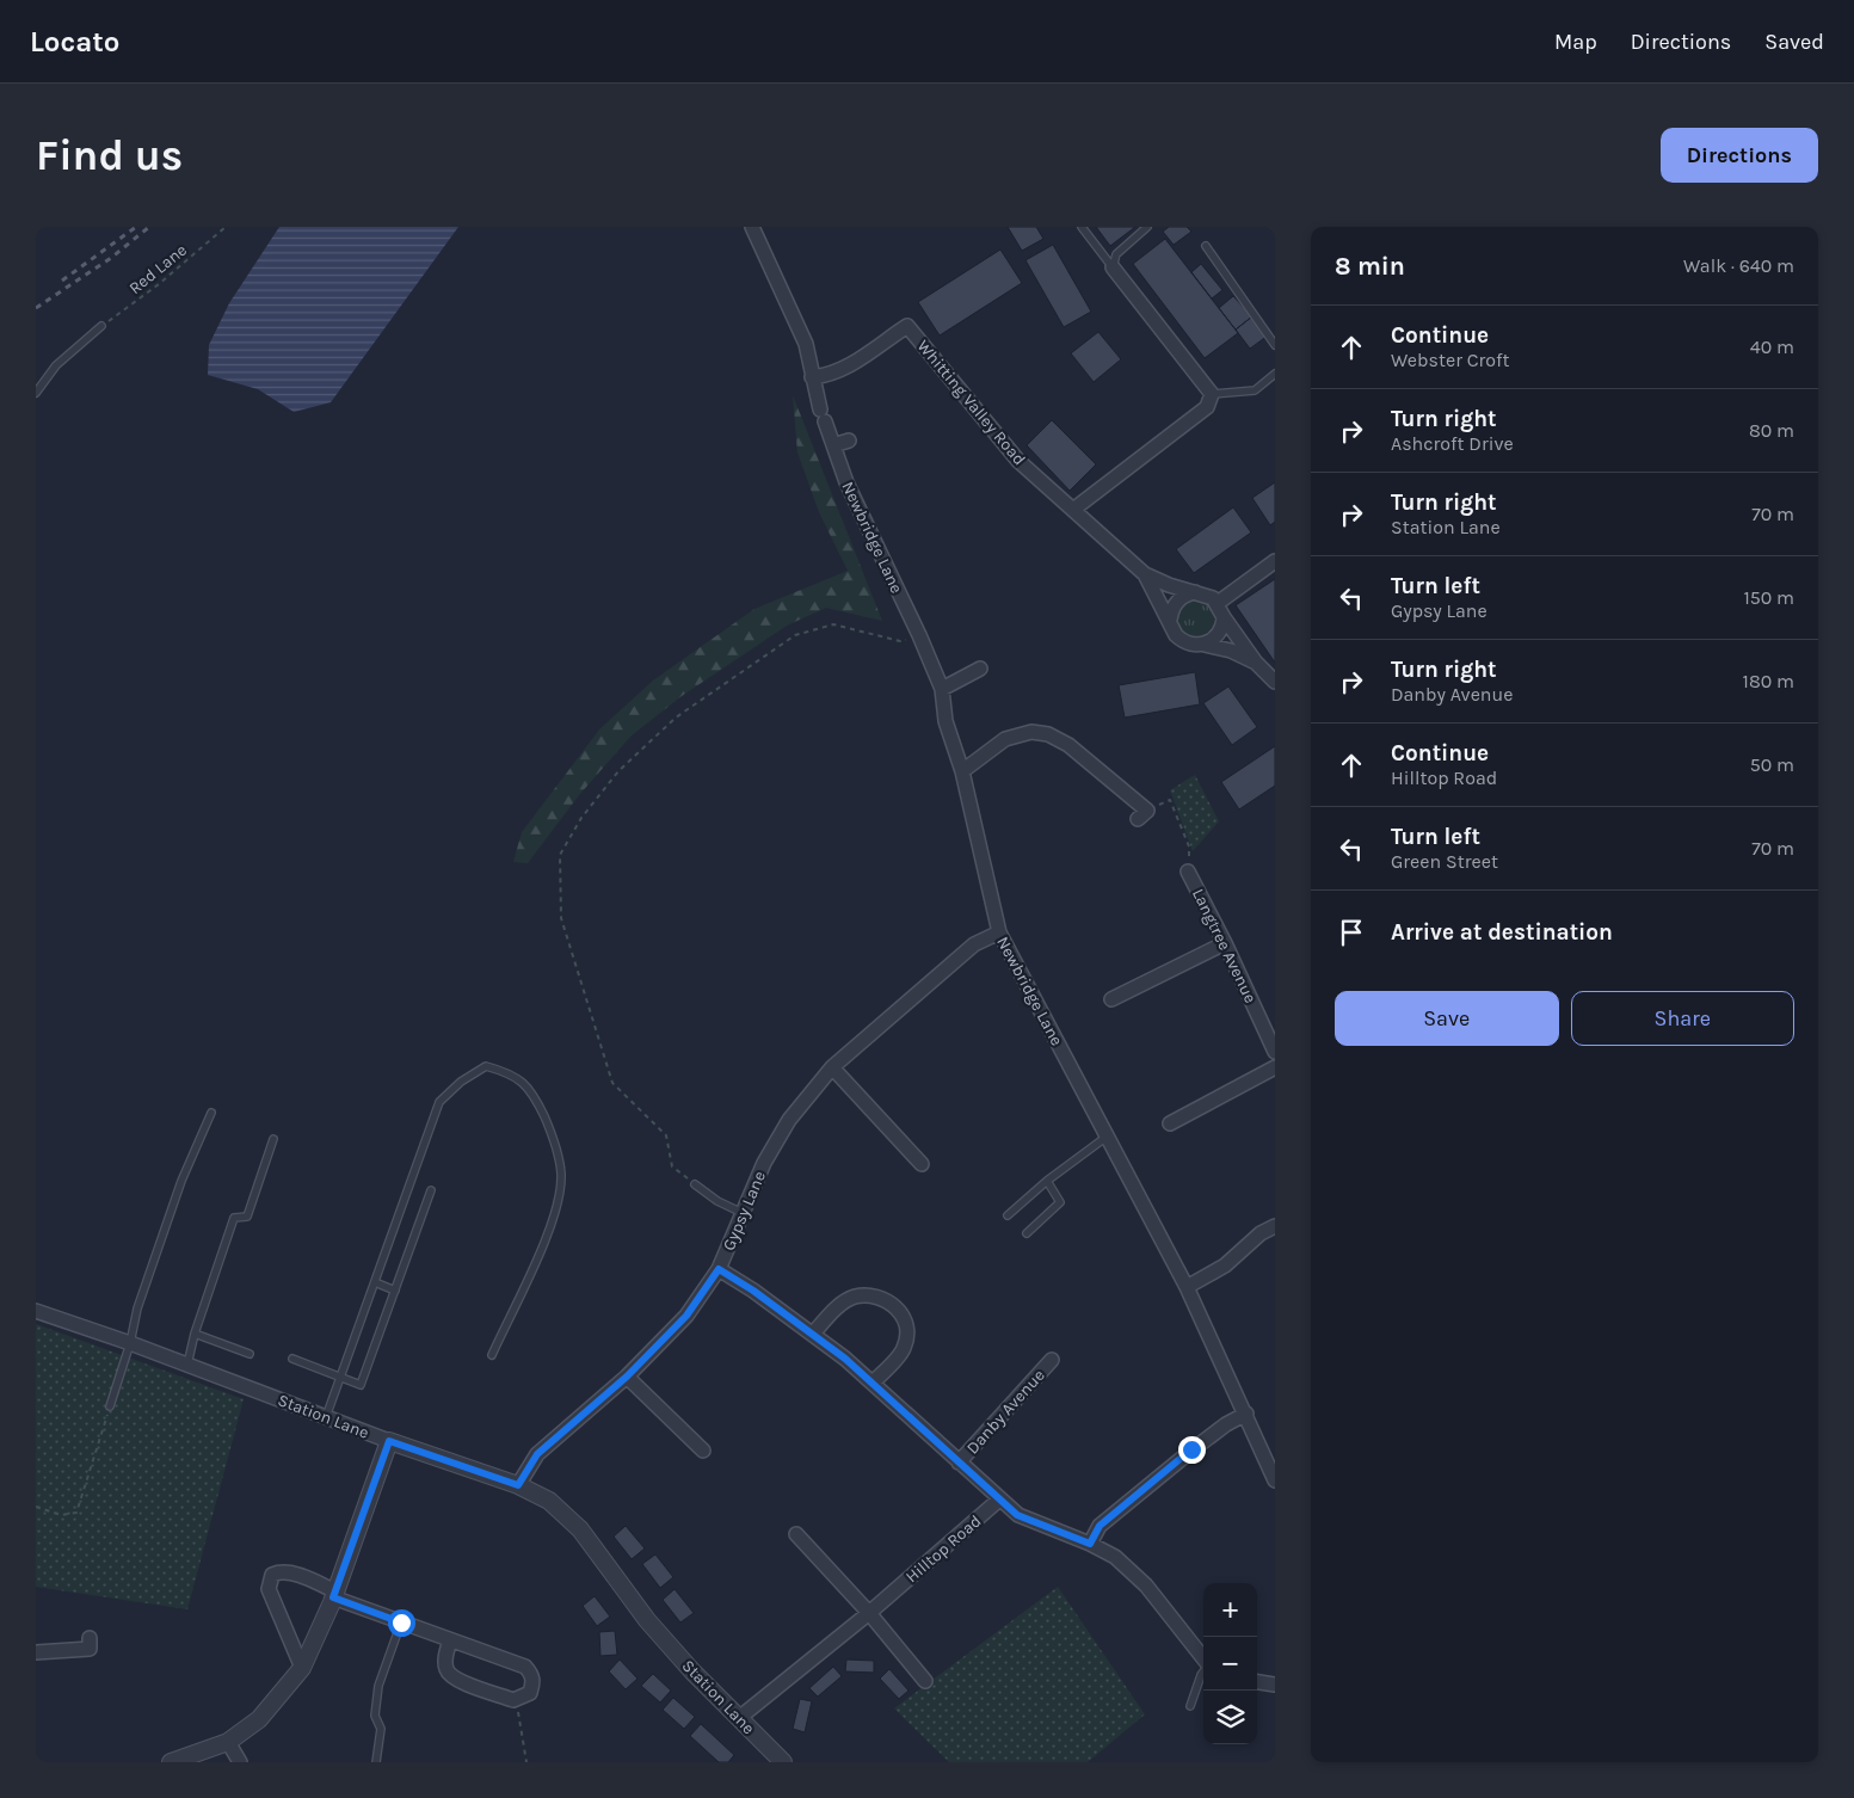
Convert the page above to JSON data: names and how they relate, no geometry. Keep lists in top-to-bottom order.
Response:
{
  "streets": {
    "street": [
      "Whitting Valley Road",
      "Newbridge Lane",
      "Langtree Avenue",
      "Gypsy Lane",
      "Danby Avenue",
      "Station Lane",
      "Hilltop Road"
    ],
    "path": ["Red Lane"]
  },
  "crossings": [
    ["Whitting Valley Road", "Newbridge Lane"],
    ["Newbridge Lane", "Gypsy Lane"],
    ["Gypsy Lane", "Danby Avenue"],
    ["Gypsy Lane", "Station Lane"],
    ["Danby Avenue", "Hilltop Road"],
    ["Station Lane", "Hilltop Road"]
  ],
  "page": {
    "header": "Locato",
    "nav": ["Map", "Directions", "Saved"],
    "buttons": [
      "Directions",
      ["Save", "Share"]
    ],
    "title": "Find us",
    "heading": ["8 min", "Walk · 640 m"],
    "list": [
      ["Continue", "Webster Croft", "40 m"],
      ["Turn right", "Ashcroft Drive", "80 m"],
      ["Turn right", "Station Lane", "70 m"],
      ["Turn left", "Gypsy Lane", "150 m"],
      ["Turn right", "Danby Avenue", "180 m"],
      ["Continue", "Hilltop Road", "50 m"],
      ["Turn left", "Green Street", "70 m"],
      "Arrive at destination"
    ],
    "map_buttons": ["+", "−"]
  }
}
